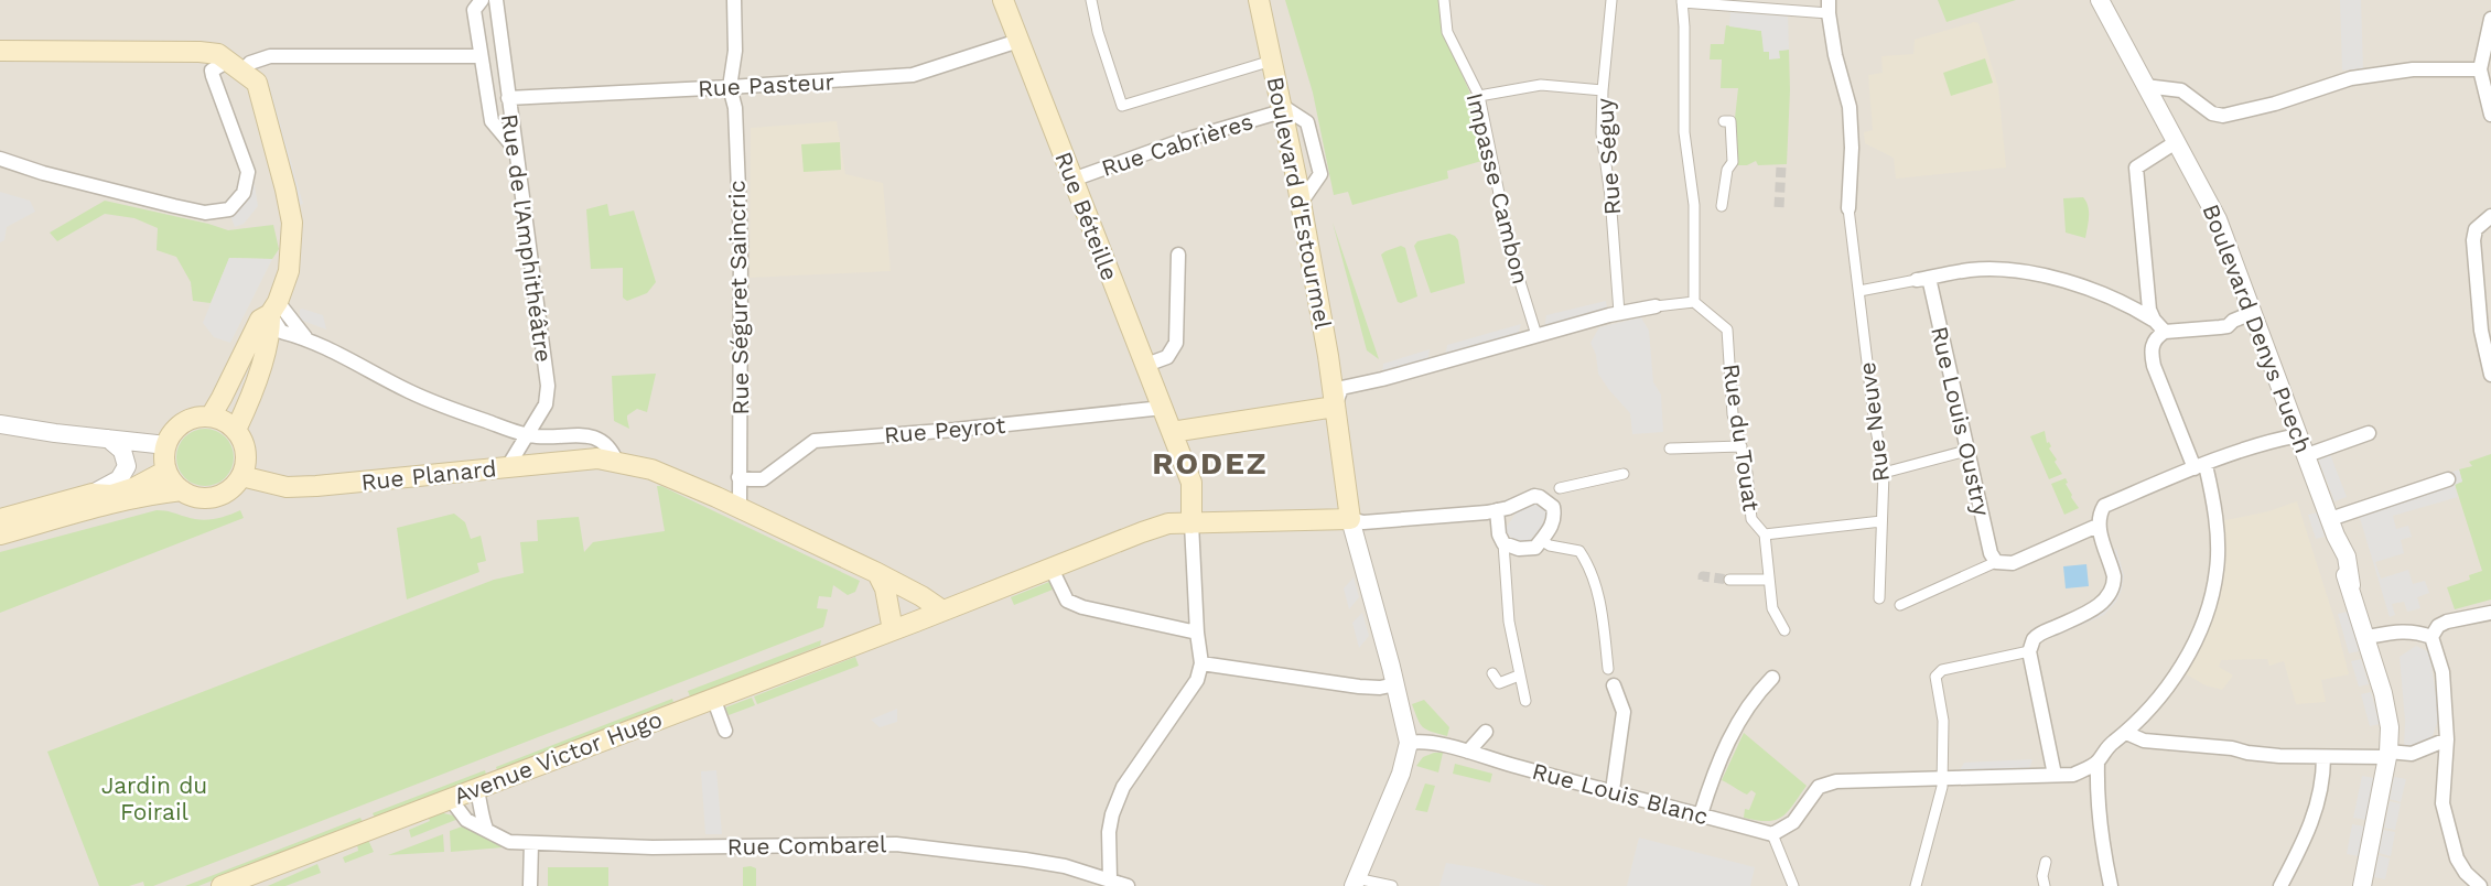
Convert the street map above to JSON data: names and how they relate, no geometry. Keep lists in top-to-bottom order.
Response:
{
  "streets": {
    "main road": [
      "Boulevard d'Estourmel",
      "Rue Béteille",
      "Rue Planard",
      "Avenue Victor Hugo"
    ],
    "street": [
      "Rue Pasteur",
      "Rue Cabrières",
      "Rue Séguy",
      "Impasse Cambon",
      "Rue de l'Amphithéâtre",
      "Rue Séguret Saincric",
      "Boulevard Denys Puech",
      "Rue Louis Oustry",
      "Rue Neuve",
      "Rue Peyrot",
      "Rue du Touat",
      "Rue Louis Blanc",
      "Rue Combarel"
    ]
  },
  "crossings": [
    ["Rue Pasteur", "Rue Béteille"],
    ["Rue Pasteur", "Rue de l'Amphithéâtre"],
    ["Rue Pasteur", "Rue Séguret Saincric"],
    ["Rue Cabrières", "Boulevard d'Estourmel"],
    ["Rue Cabrières", "Rue Béteille"],
    ["Boulevard d'Estourmel", "Avenue Victor Hugo"],
    ["Rue Béteille", "Rue Peyrot"],
    ["Rue Béteille", "Avenue Victor Hugo"],
    ["Rue de l'Amphithéâtre", "Rue Planard"],
    ["Rue Séguret Saincric", "Rue Peyrot"],
    ["Rue Séguret Saincric", "Rue Planard"],
    ["Rue Planard", "Avenue Victor Hugo"],
    ["Avenue Victor Hugo", "Rue Combarel"]
  ],
  "districts": ["RODEZ"],
  "parks": ["Jardin du Foirail"]
}
